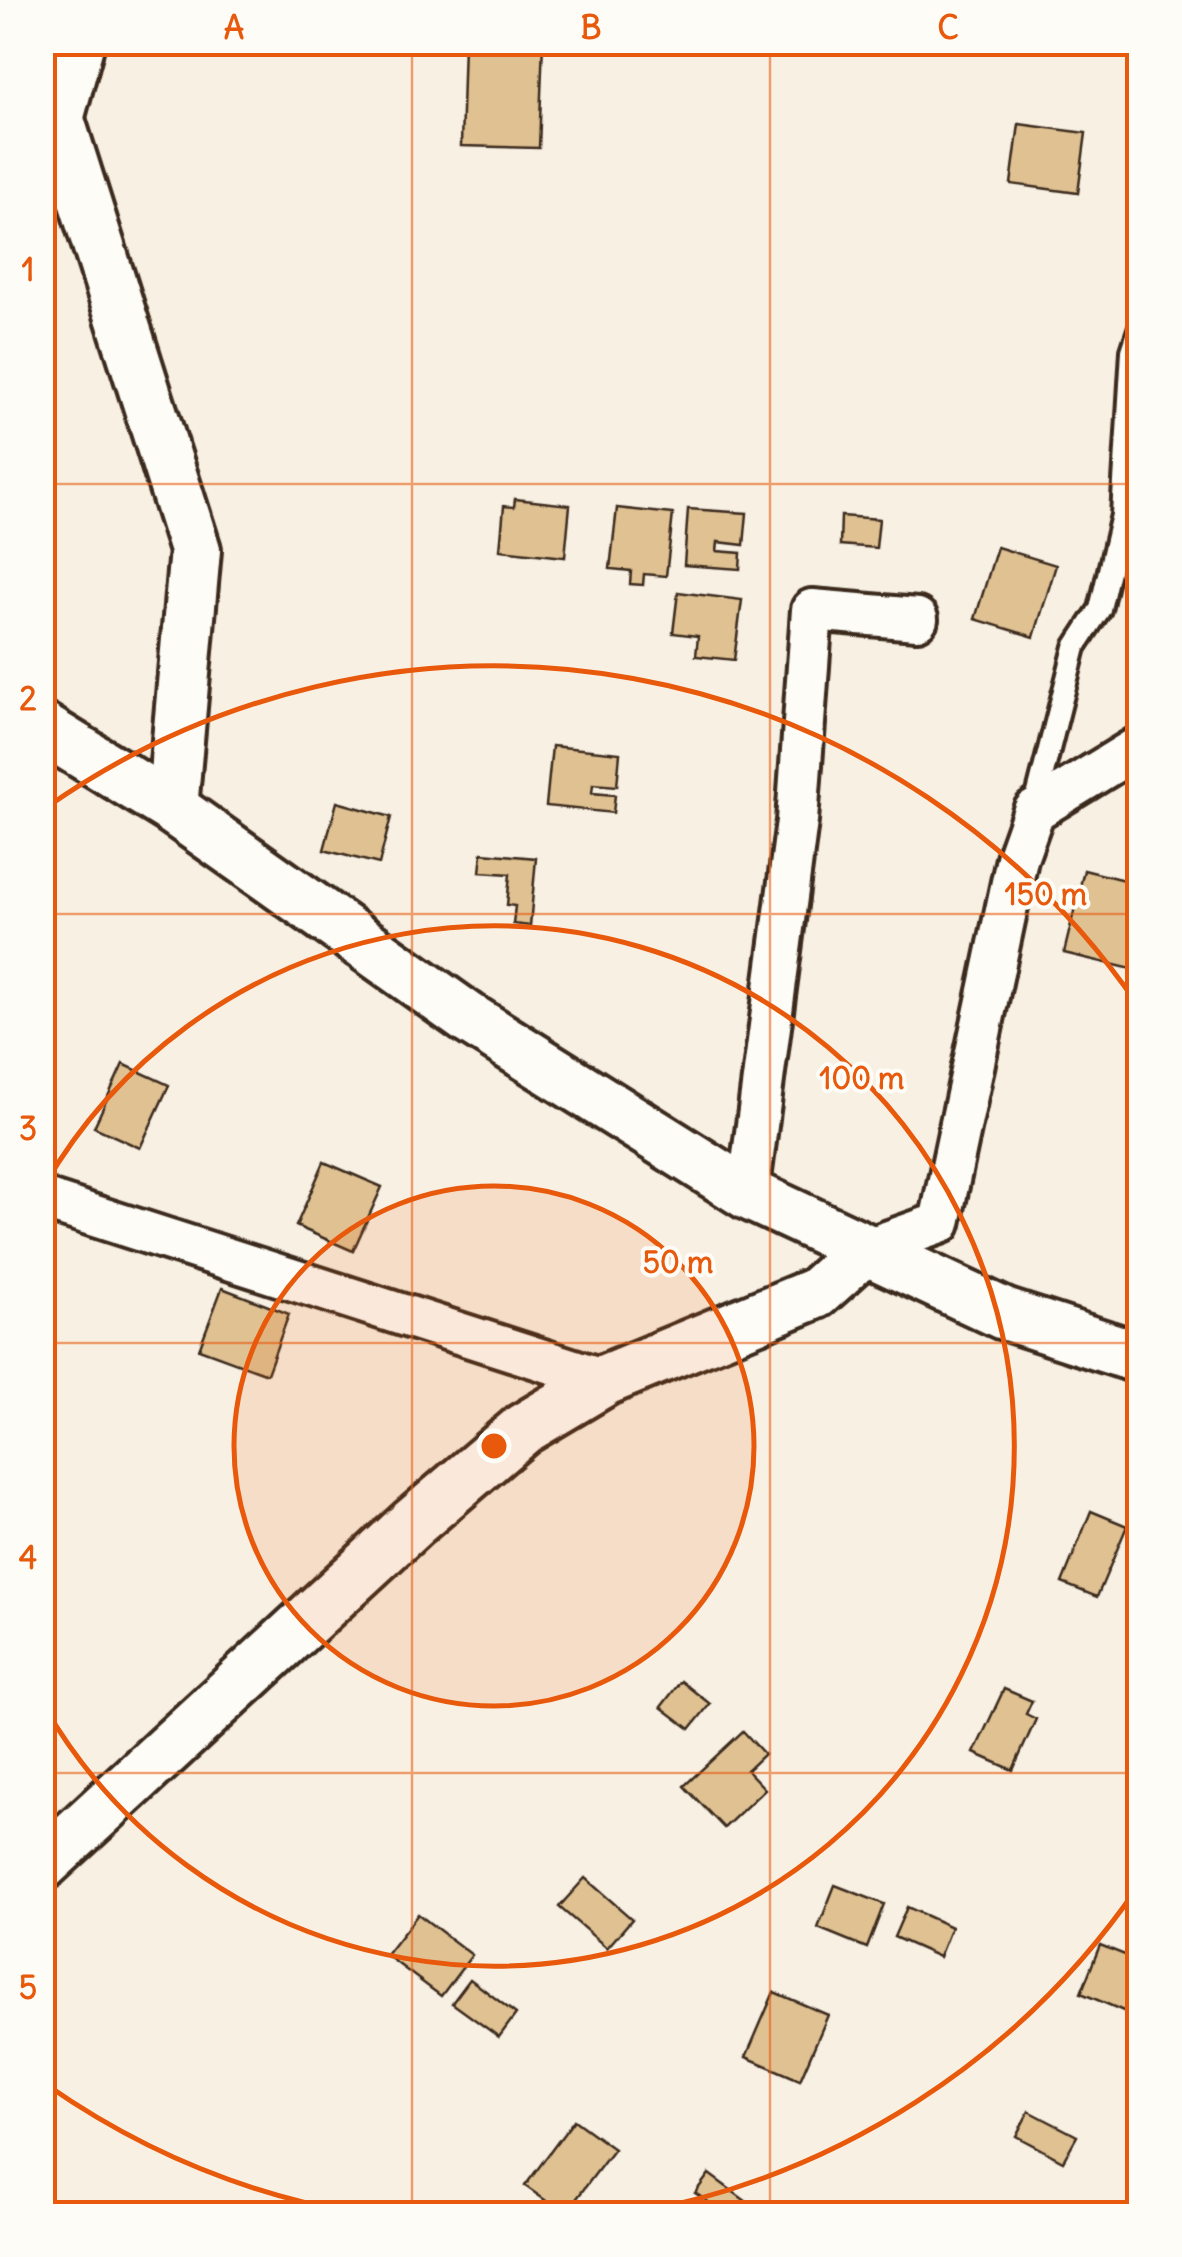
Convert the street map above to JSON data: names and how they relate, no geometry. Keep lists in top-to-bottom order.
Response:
{
  "grid": {
    "columns": ["A", "B", "C"],
    "rows": [
      "1",
      "2",
      "3",
      "4",
      "5"
    ]
  },
  "rings": ["150 m", "100 m", "50 m"]
}
